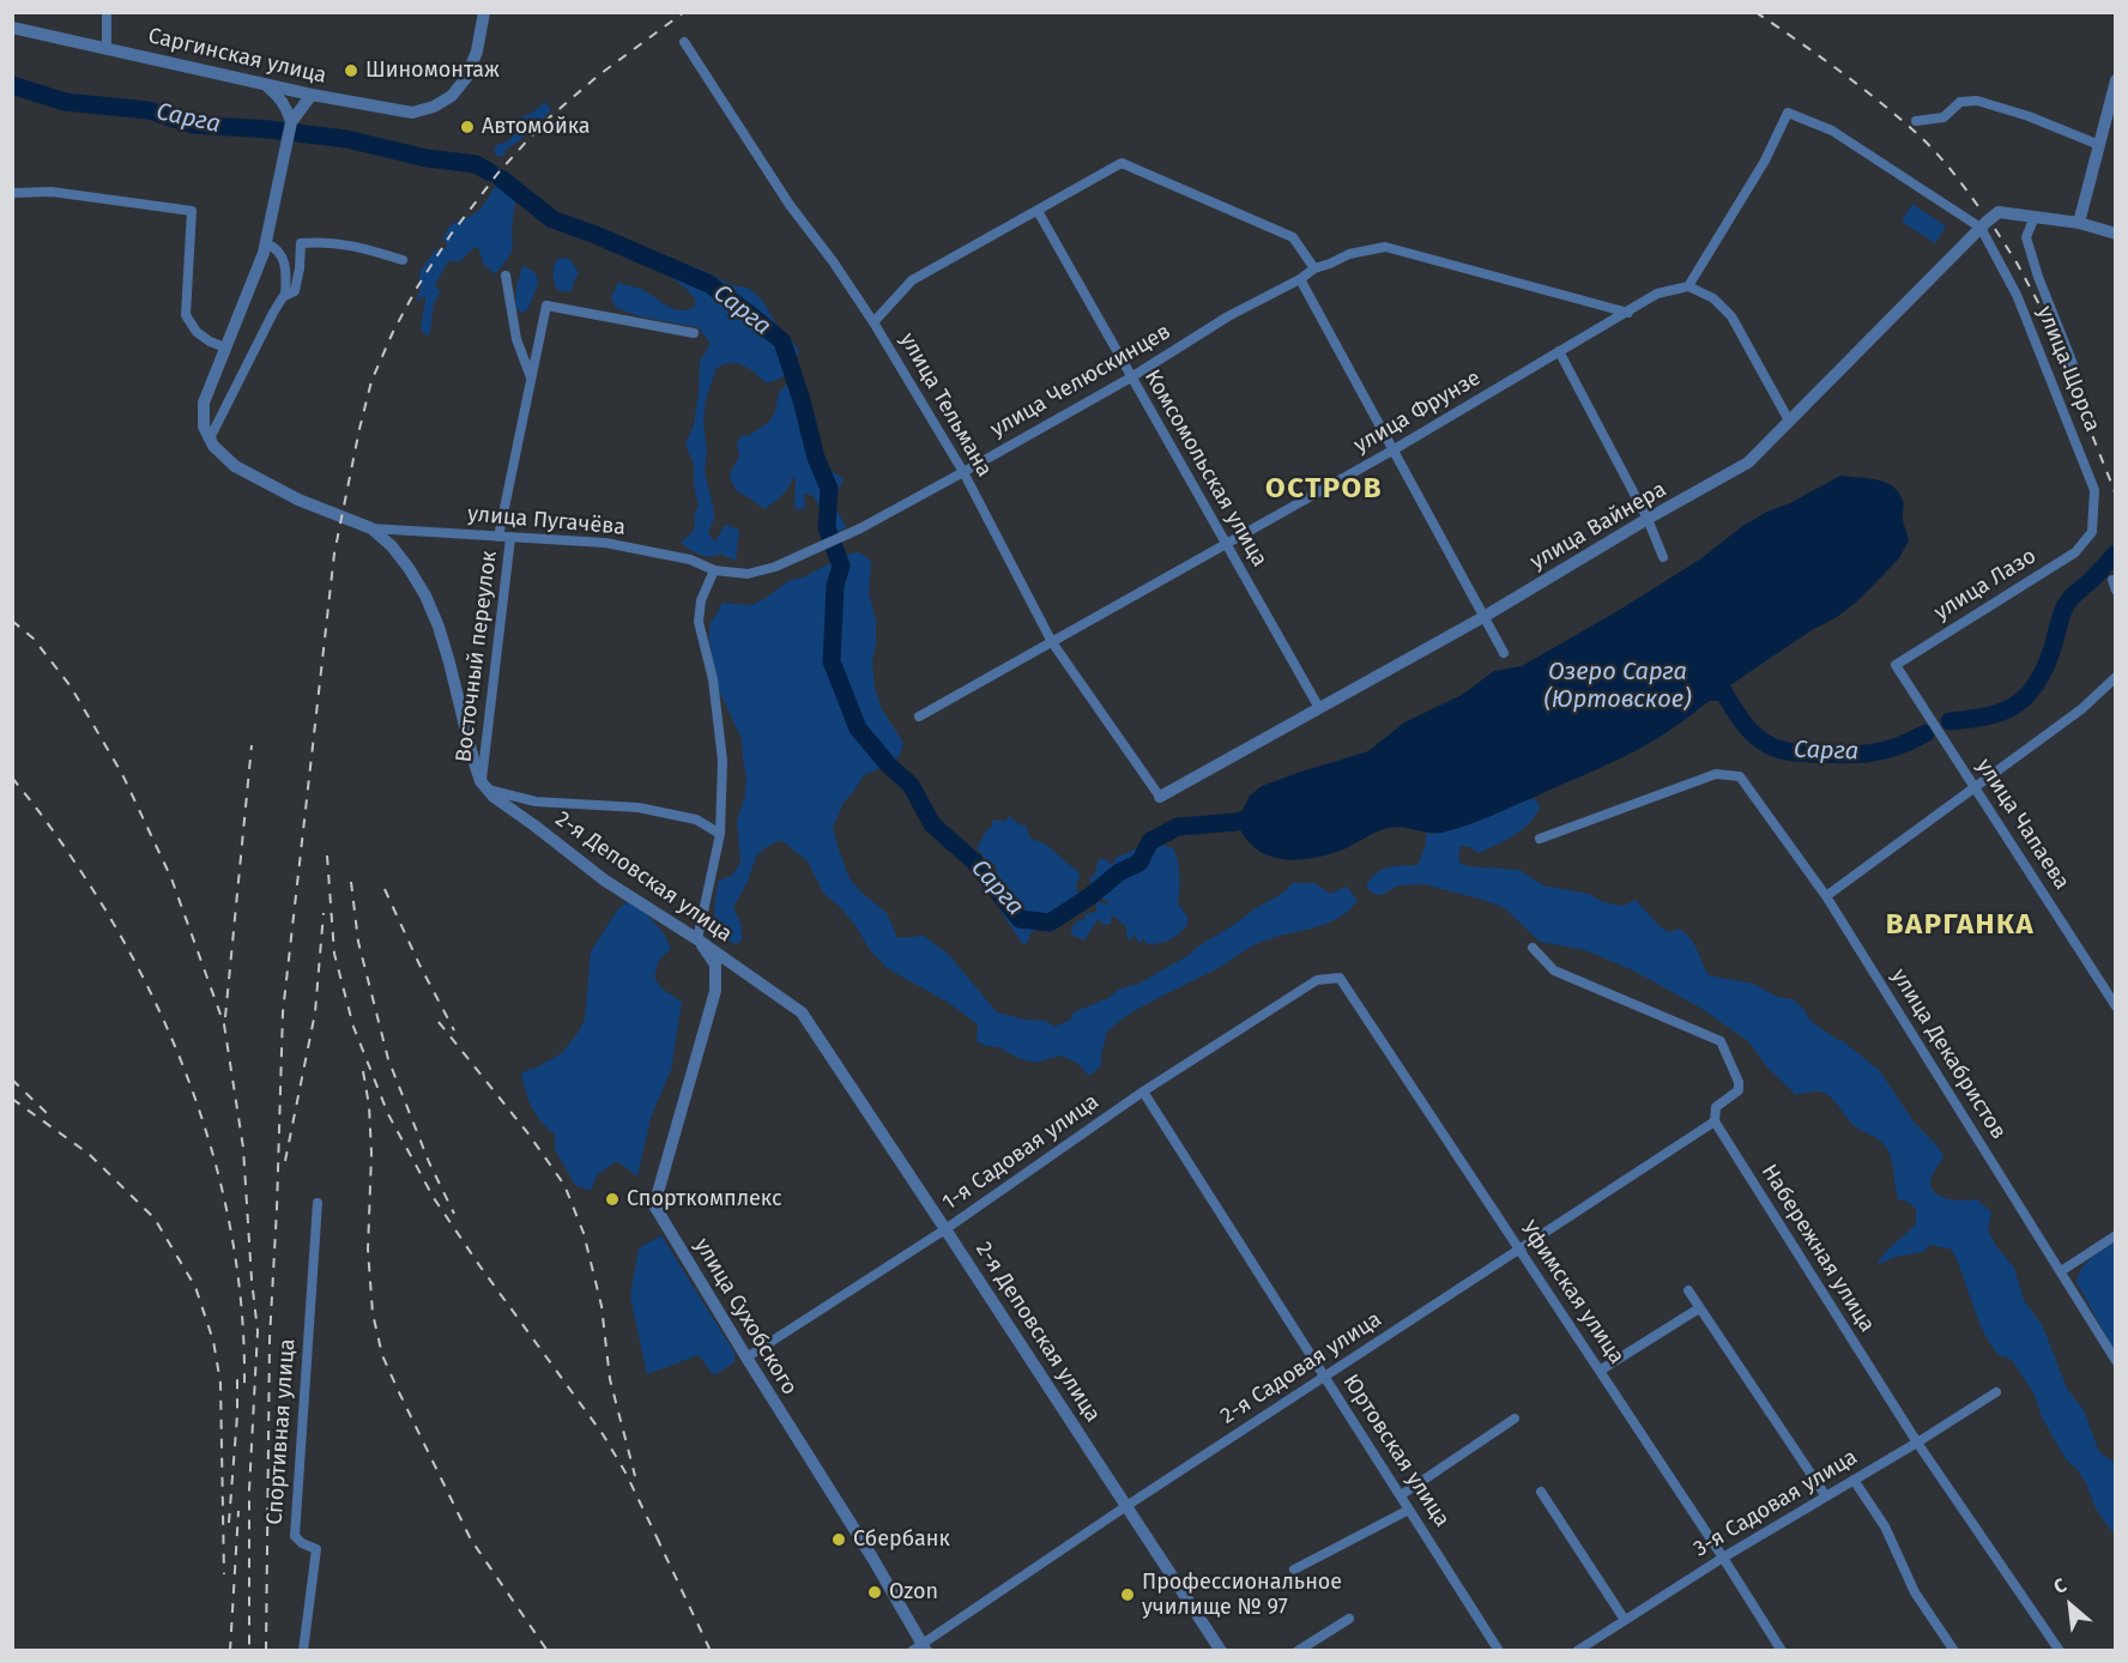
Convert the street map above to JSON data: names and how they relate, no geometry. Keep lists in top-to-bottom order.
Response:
{
  "streets": {
    "street": [
      "Саргинская улица",
      "улица Щорса",
      "улица Челюскинцев",
      "улица Тельмана",
      "улица Фрунзе",
      "Комсомольская улица",
      "улица Пугачёва",
      "улица Вайнера",
      "улица Лазо",
      "Восточный переулок",
      "улица Чапаева",
      "2-я Деповская улица",
      "улица Декабристов",
      "1-я Садовая улица",
      "Набережная улица",
      "Уфимская улица",
      "улица Сухобского",
      "2-я Садовая улица",
      "Спортивная улица",
      "Юртовская улица",
      "3-я Садовая улица"
    ]
  },
  "crossings": [
    ["улица Щорса", "улица Вайнера"],
    ["улица Щорса", "улица Лазо"],
    ["улица Челюскинцев", "улица Тельмана"],
    ["улица Челюскинцев", "улица Фрунзе"],
    ["улица Челюскинцев", "Комсомольская улица"],
    ["улица Челюскинцев", "улица Пугачёва"],
    ["улица Тельмана", "улица Фрунзе"],
    ["улица Тельмана", "улица Вайнера"],
    ["улица Фрунзе", "Комсомольская улица"],
    ["Комсомольская улица", "улица Вайнера"],
    ["улица Пугачёва", "Восточный переулок"],
    ["улица Лазо", "улица Чапаева"],
    ["Восточный переулок", "2-я Деповская улица"],
    ["2-я Деповская улица", "1-я Садовая улица"],
    ["2-я Деповская улица", "улица Сухобского"],
    ["2-я Деповская улица", "2-я Садовая улица"],
    ["1-я Садовая улица", "Уфимская улица"],
    ["1-я Садовая улица", "улица Сухобского"],
    ["1-я Садовая улица", "Юртовская улица"],
    ["Набережная улица", "2-я Садовая улица"],
    ["Набережная улица", "3-я Садовая улица"],
    ["Уфимская улица", "2-я Садовая улица"],
    ["Уфимская улица", "3-я Садовая улица"],
    ["улица Сухобского", "2-я Садовая улица"],
    ["2-я Садовая улица", "Юртовская улица"]
  ],
  "districts": ["ОСТРОВ", "ВАРГАНКА"],
  "water": ["Сарга", "Озеро Сарга (Юртовское)"],
  "places": [
    "Шиномонтаж",
    "Автомойка",
    "Спорткомплекс",
    "Сбербанк",
    "Ozon",
    "Профессиональное училище № 97"
  ],
  "north": "top left"
}
